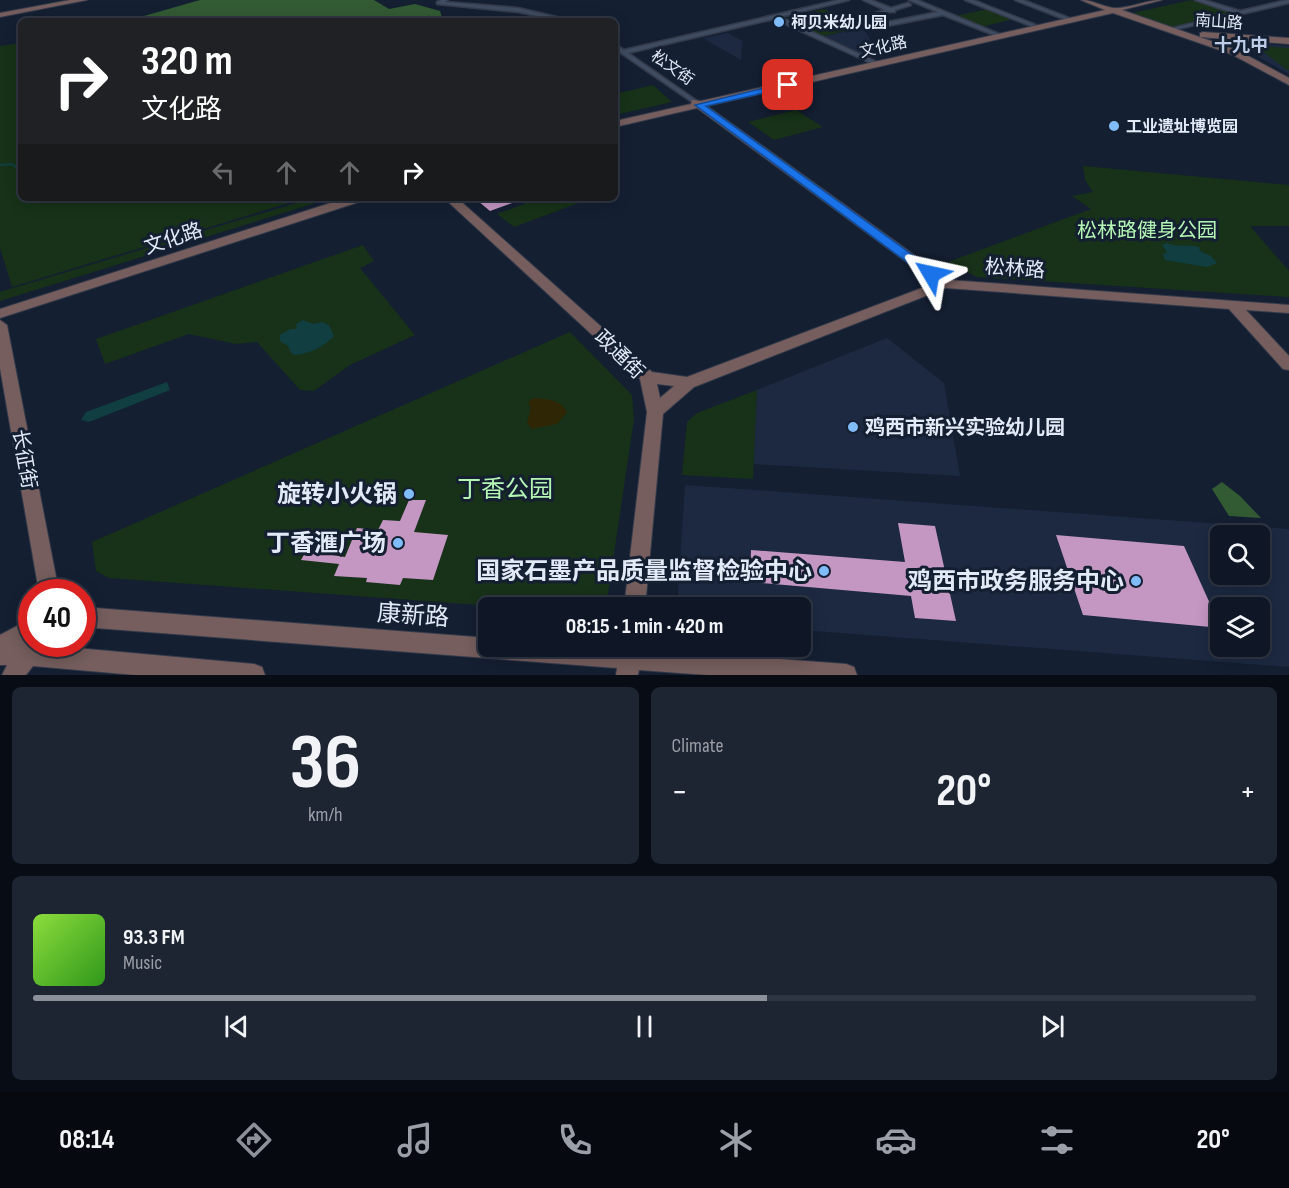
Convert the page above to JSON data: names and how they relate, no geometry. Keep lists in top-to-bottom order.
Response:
{
  "streets": {
    "main road": [
      "南山路",
      "文化路",
      "松文街",
      "松林路",
      "政通街",
      "长征街",
      "康新路"
    ]
  },
  "crossings": [
    ["文化路", "松文街"],
    ["松文街", "松林路"],
    ["松林路", "政通街"]
  ],
  "districts": ["十九中"],
  "parks": ["松林路健身公园", "丁香公园"],
  "places": [
    "柯贝米幼儿园",
    "工业遗址博览园",
    "鸡西市新兴实验幼儿园",
    "旋转小火锅",
    "丁香滙广场",
    "国家石墨产品质量监督检验中心",
    "鸡西市政务服务中心"
  ],
  "page": {
    "turn": ["320 m", "文化路"],
    "limit": "40",
    "trip": "08:15 · 1 min · 420 m",
    "tile": [
      ["36", "km/h"],
      "Climate"
    ],
    "heat": ["−", "20°", "+"],
    "song": ["93.3 FM", "Music"],
    "tabs": ["08:14", "20°"]
  }
}
